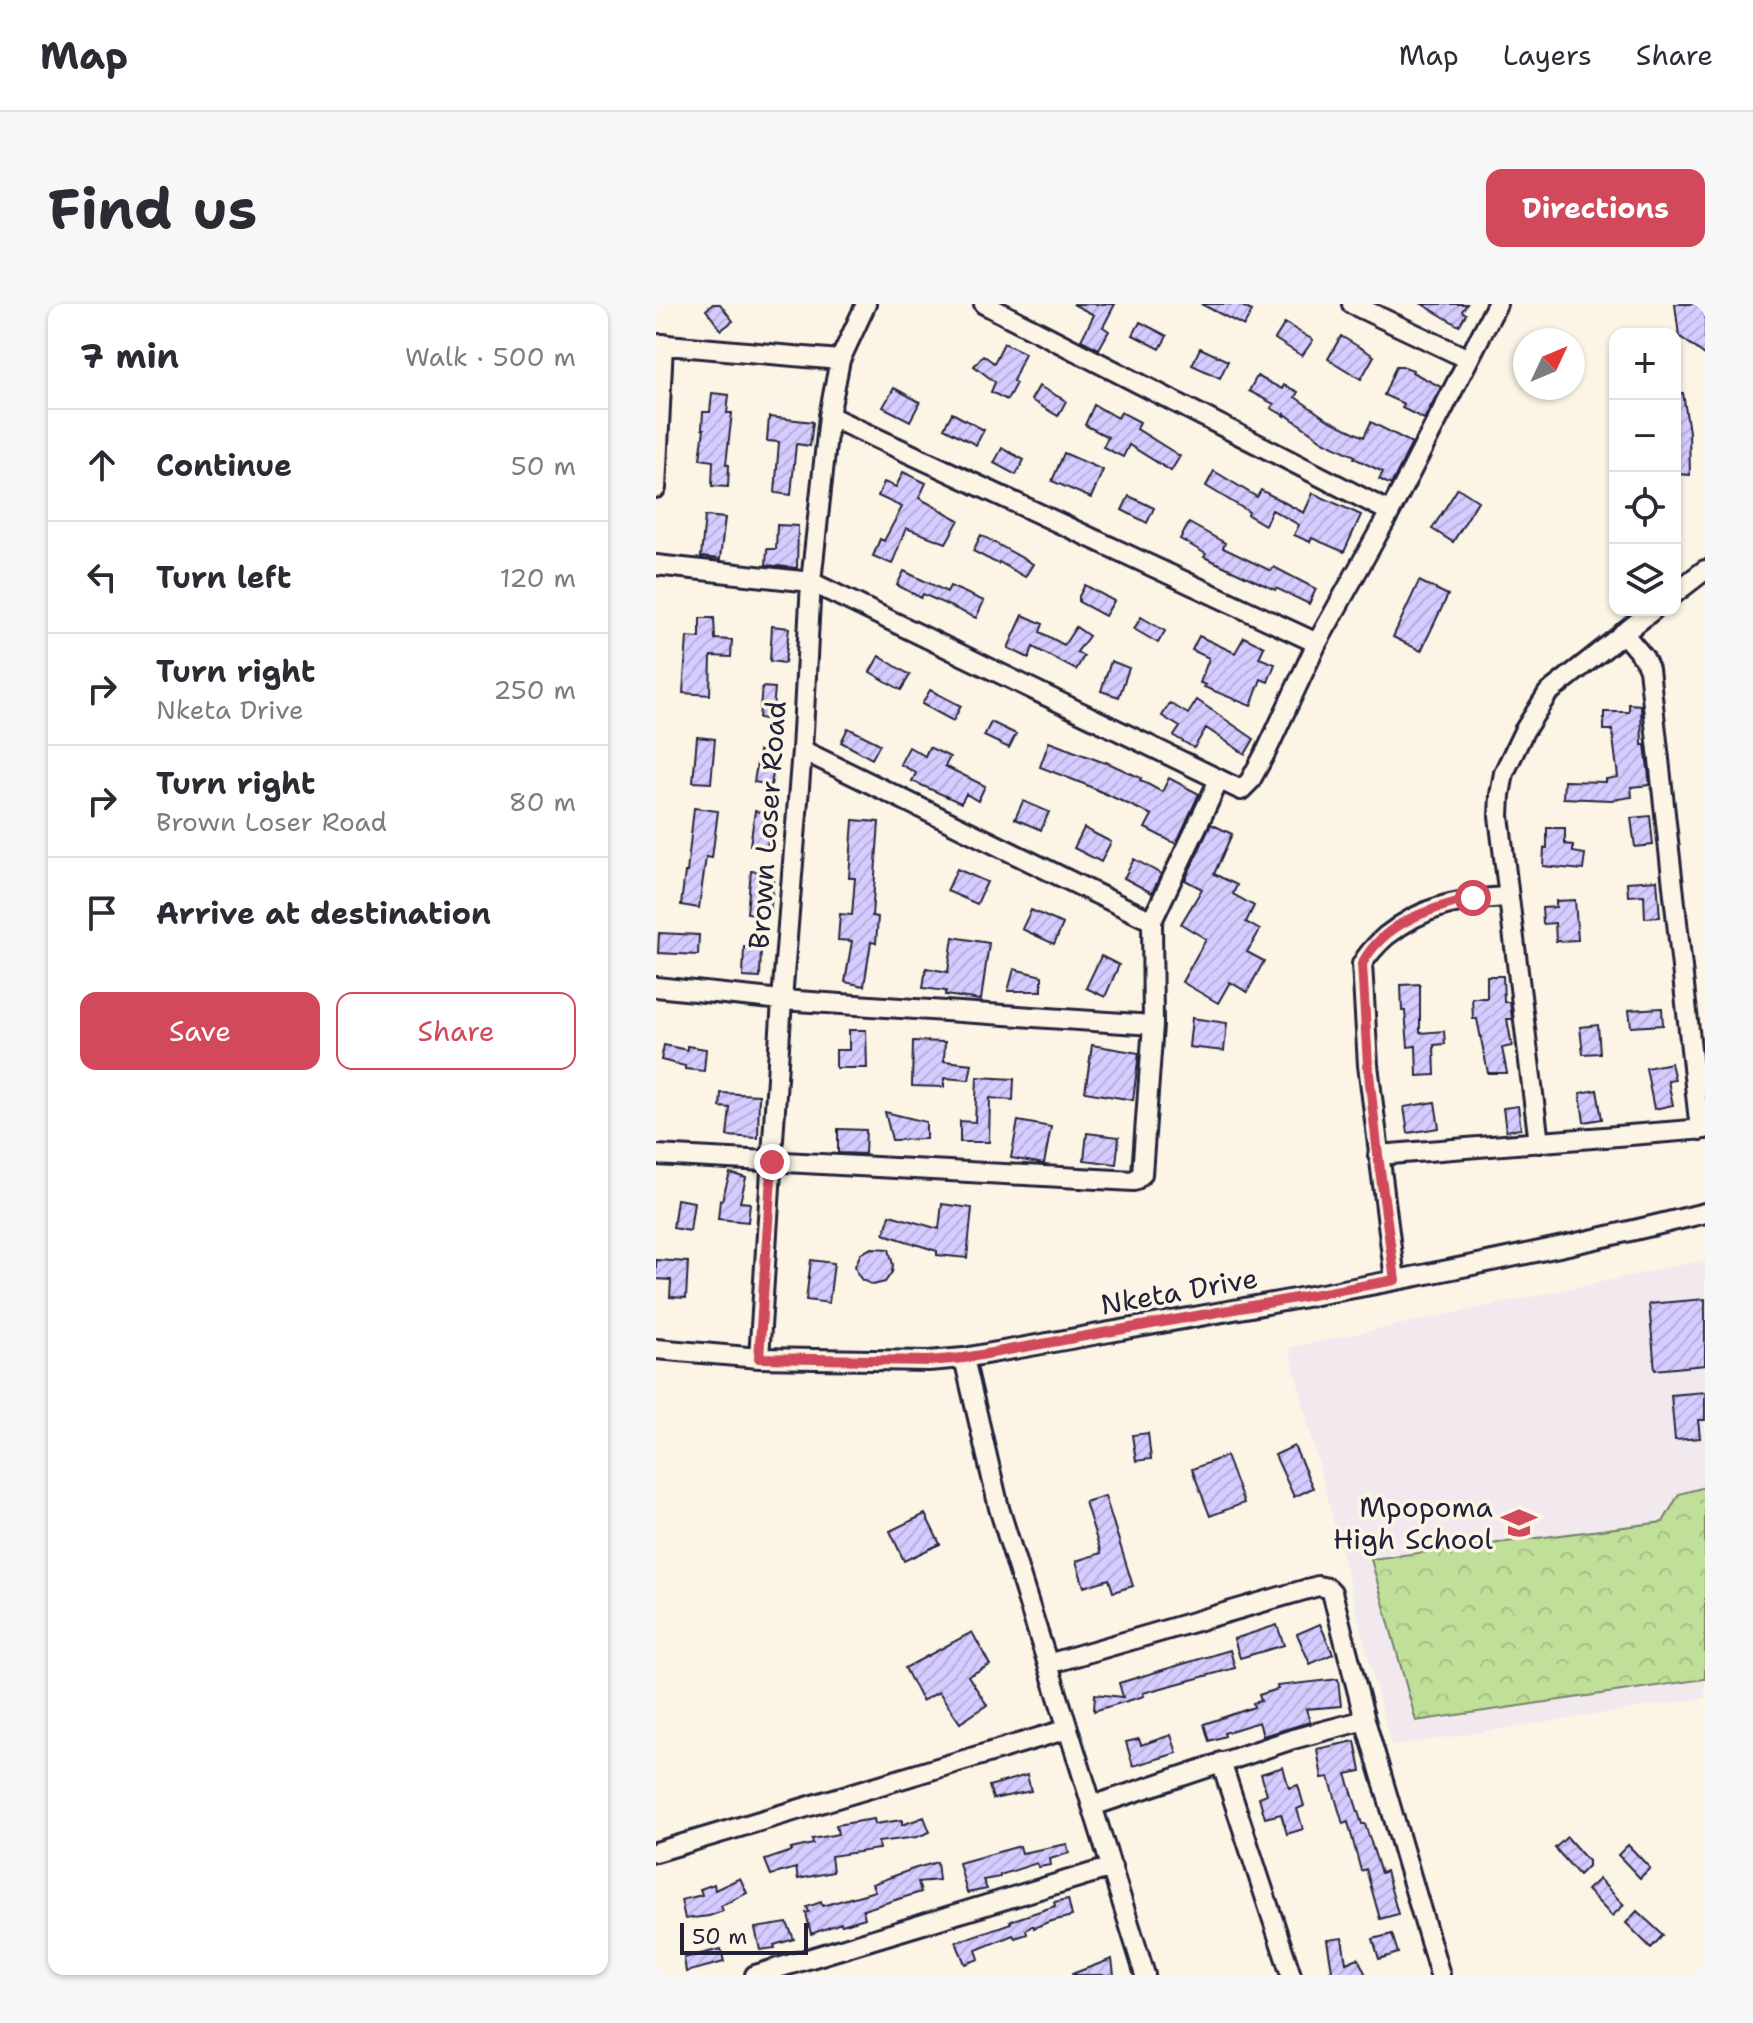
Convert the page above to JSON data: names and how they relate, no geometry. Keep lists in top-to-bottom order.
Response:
{
  "streets": {
    "street": ["Brown Loser Road", "Nketa Drive"]
  },
  "crossings": [
    ["Brown Loser Road", "Nketa Drive"]
  ],
  "places": {
    "school or university": ["Mpopoma High School"]
  },
  "scale_bar": "50 m",
  "north": "top right",
  "page": {
    "header": "Map",
    "nav": ["Map", "Layers", "Share"],
    "buttons": [
      "Directions",
      ["Save", "Share"]
    ],
    "title": "Find us",
    "heading": ["7 min", "Walk · 500 m"],
    "map_buttons": ["+", "−"],
    "list": [
      ["Continue", "50 m"],
      ["Turn left", "120 m"],
      ["Turn right", "Nketa Drive", "250 m"],
      ["Turn right", "Brown Loser Road", "80 m"],
      "Arrive at destination"
    ],
    "scale": "50 m"
  }
}
